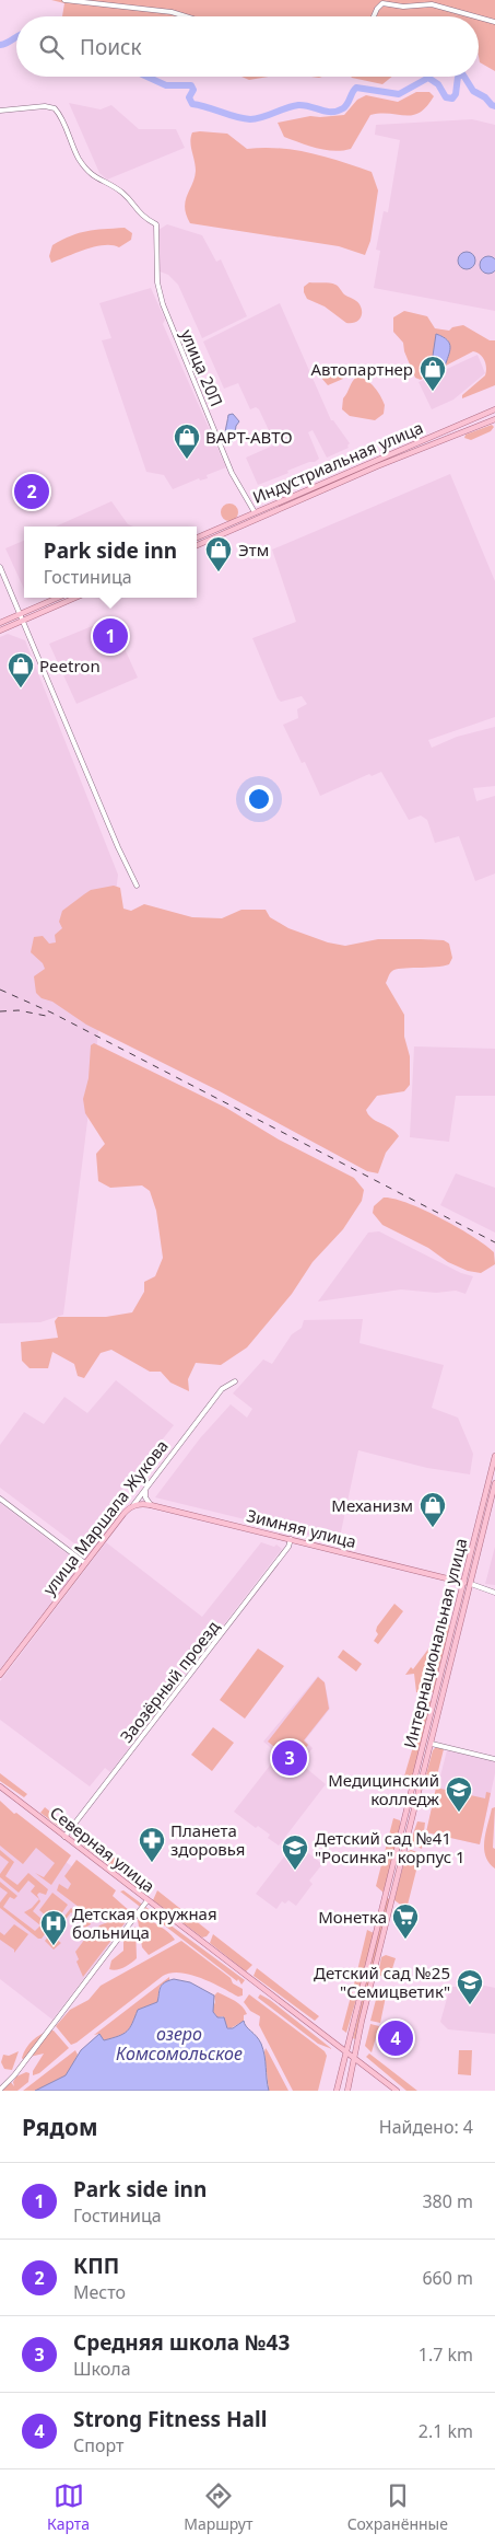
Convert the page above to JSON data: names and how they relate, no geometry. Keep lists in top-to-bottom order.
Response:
{
  "streets": {
    "main road": [
      "Индустриальная улица",
      "улица Маршала Жукова",
      "Зимняя улица",
      "Интернациональная улица",
      "Северная улица"
    ],
    "street": ["улица 20П", "Заозёрный проезд"]
  },
  "crossings": [
    ["улица 20П", "Индустриальная улица"],
    ["улица Маршала Жукова", "Зимняя улица"],
    ["Зимняя улица", "Интернациональная улица"],
    ["Зимняя улица", "Заозёрный проезд"],
    ["Интернациональная улица", "Северная улица"],
    ["Заозёрный проезд", "Северная улица"]
  ],
  "water": ["озеро Комсомольское"],
  "places": {
    "shop": [
      "Автопартнер",
      "ВАРТ-АВТО",
      "Этм",
      "Peetron",
      "Механизм"
    ],
    "school or university": ["Медицинский колледж", "Детский сад №41 \"Росинка\" корпус 1", "Детский сад №25 \"Семицветик\""],
    "pharmacy": ["Планета здоровья"],
    "supermarket": ["Монетка"],
    "hospital": ["Детская окружная больница"]
  },
  "page": {
    "search": "Поиск",
    "pins": [
      "2",
      "1",
      "3",
      "4"
    ],
    "popup": ["Park side inn", "Гостиница"],
    "heading": ["Рядом", "Найдено: 4"],
    "list": [
      {
        "mark": "1",
        "name": "Park side inn",
        "note": "Гостиница",
        "value": "380 m"
      },
      {
        "mark": "2",
        "name": "КПП",
        "note": "Место",
        "value": "660 m"
      },
      {
        "mark": "3",
        "name": "Средняя школа №43",
        "note": "Школа",
        "value": "1.7 km"
      },
      {
        "mark": "4",
        "name": "Strong Fitness Hall",
        "note": "Спорт",
        "value": "2.1 km"
      }
    ],
    "nav": ["Карта", "Маршрут", "Сохранённые"]
  }
}
